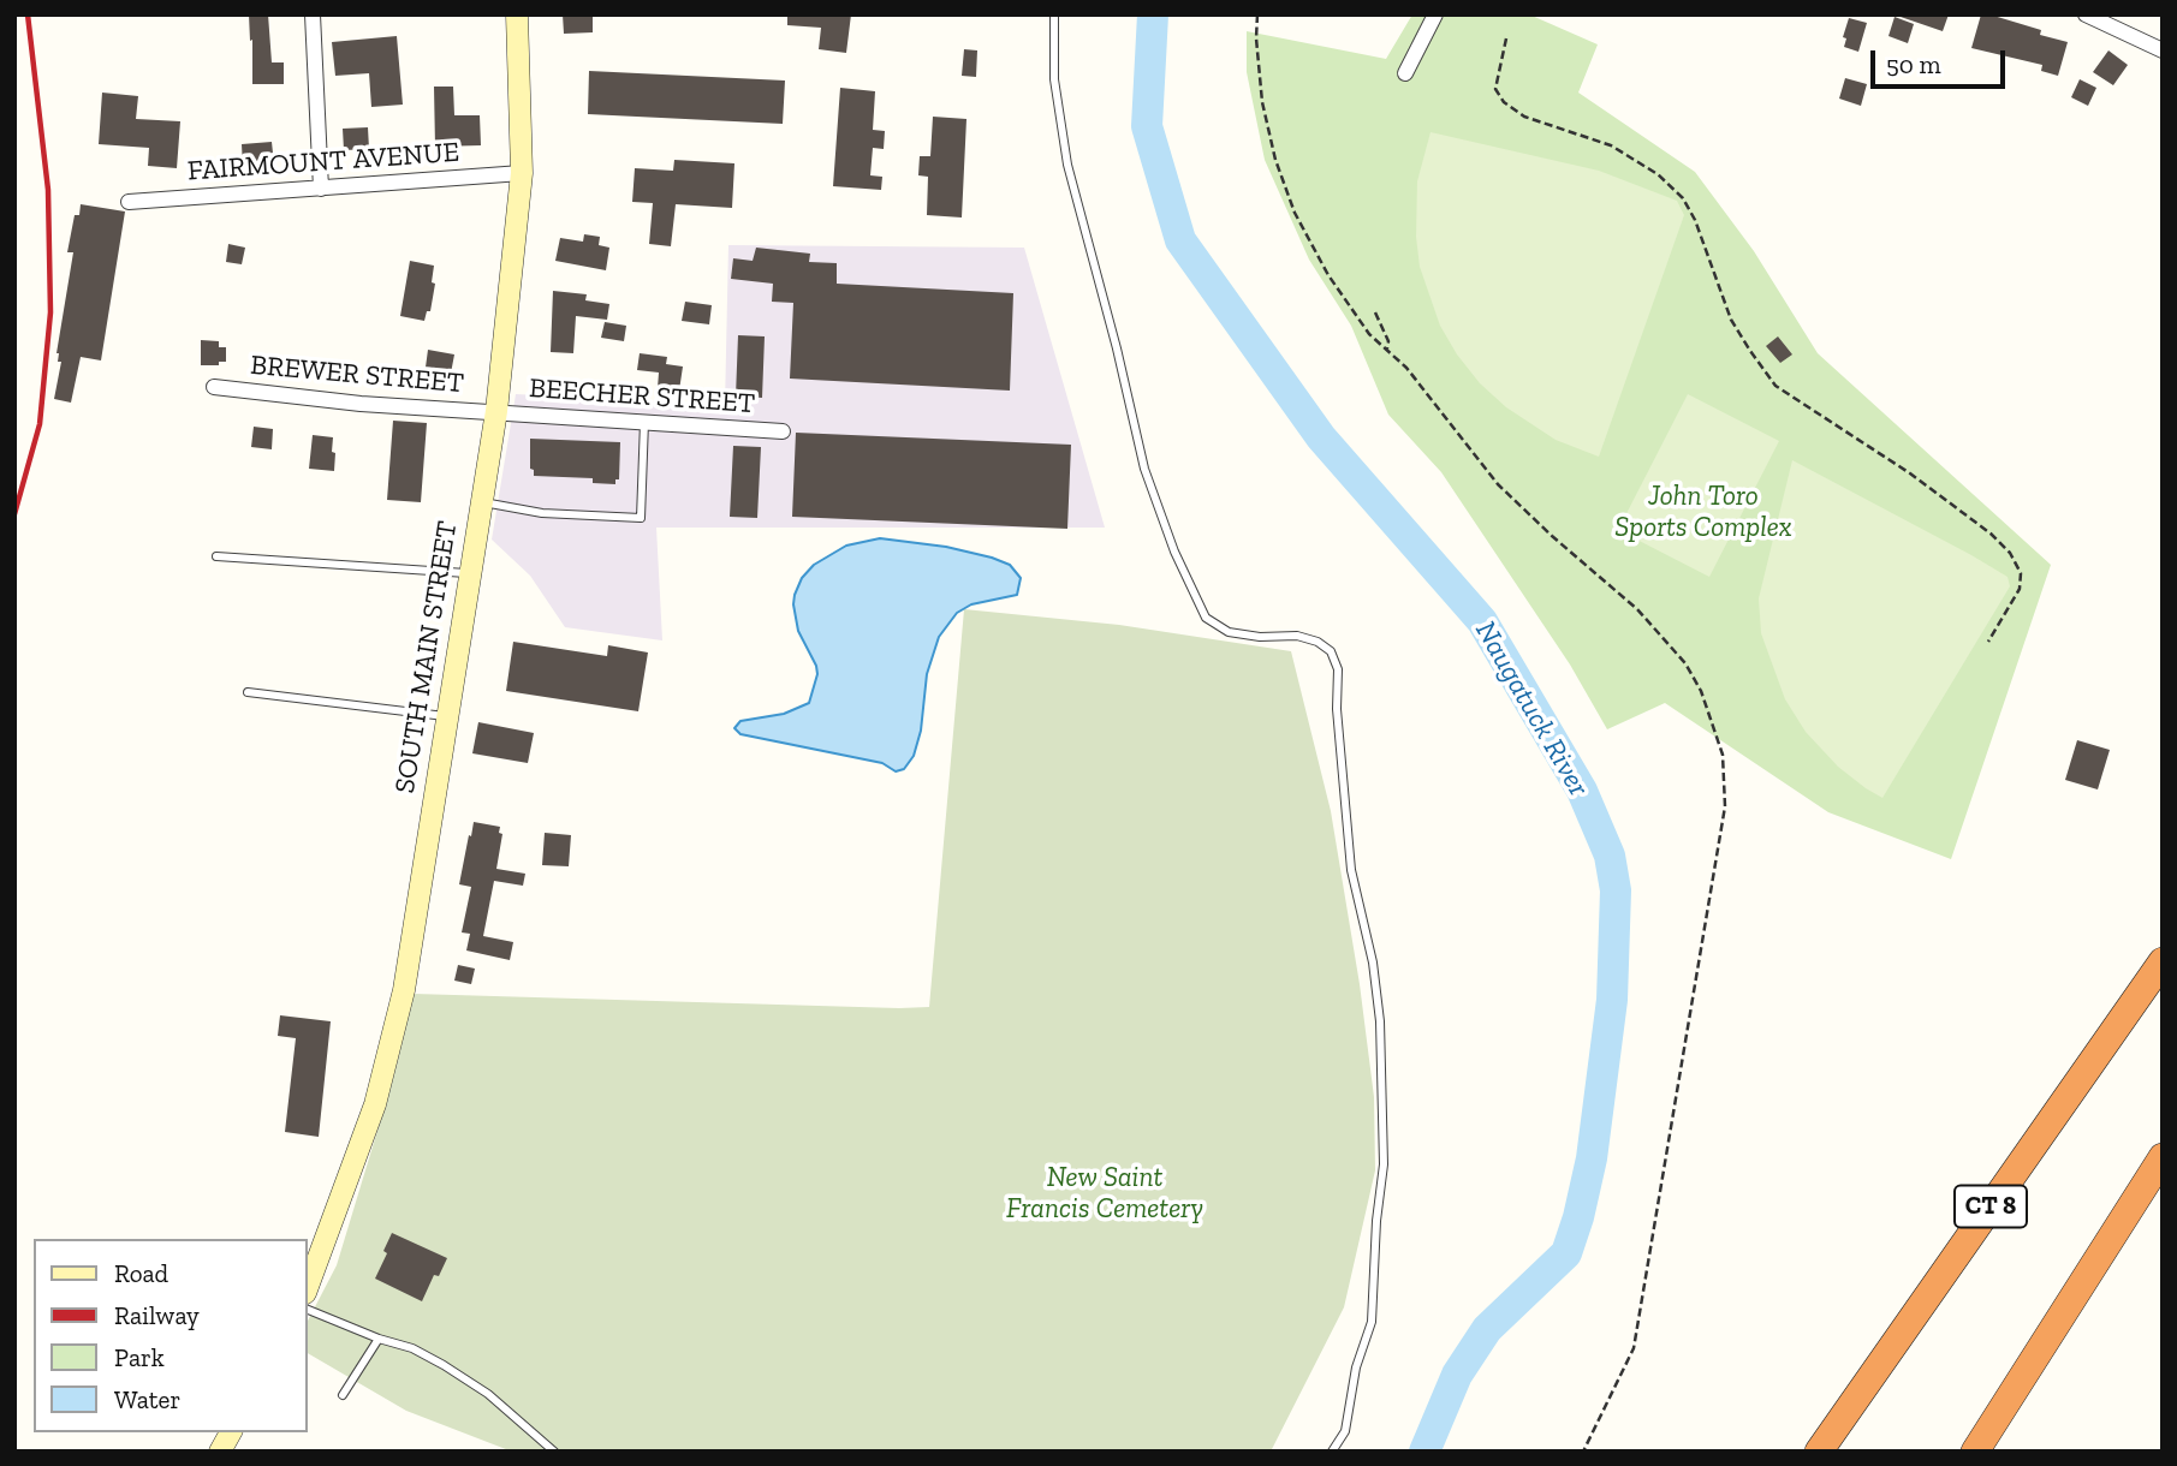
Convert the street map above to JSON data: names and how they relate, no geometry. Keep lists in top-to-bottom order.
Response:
{
  "streets": {
    "highway": ["CT 8"],
    "main road": ["SOUTH MAIN STREET"],
    "street": ["FAIRMOUNT AVENUE", "BREWER STREET", "BEECHER STREET"]
  },
  "crossings": [
    ["FAIRMOUNT AVENUE", "SOUTH MAIN STREET"],
    ["BREWER STREET", "BEECHER STREET"],
    ["BREWER STREET", "SOUTH MAIN STREET"],
    ["BEECHER STREET", "SOUTH MAIN STREET"]
  ],
  "water": ["Naugatuck River"],
  "parks": ["John Toro Sports Complex", "New Saint Francis Cemetery"],
  "legend": [
    "Road",
    "Railway",
    "Park",
    "Water"
  ],
  "scale_bar": "50 m"
}
